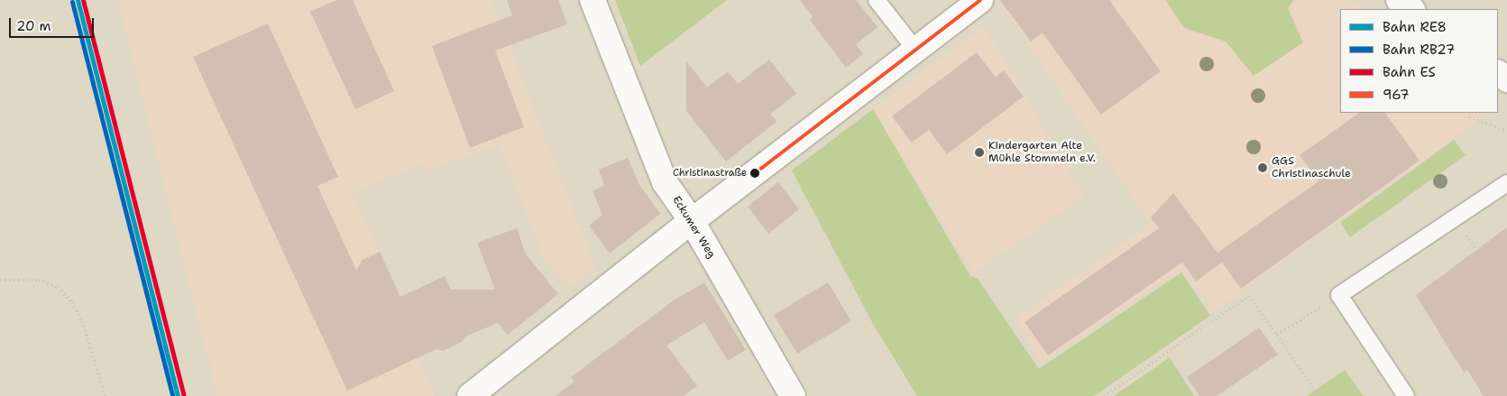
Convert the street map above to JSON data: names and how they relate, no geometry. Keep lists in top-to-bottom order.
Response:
{
  "streets": {
    "street": ["Eckumer Weg"]
  },
  "places": ["Kindergarten Alte Mühle Stommeln e.V.", "GGS Christinaschule", "Christinastraße"],
  "lines": [
    "rail line RE8",
    "rail line ES",
    "transit line 967",
    "rail line RB27"
  ],
  "legend": [
    "Bahn RE8",
    "Bahn RB27",
    "Bahn ES",
    "967"
  ],
  "scale_bar": "20 m"
}
